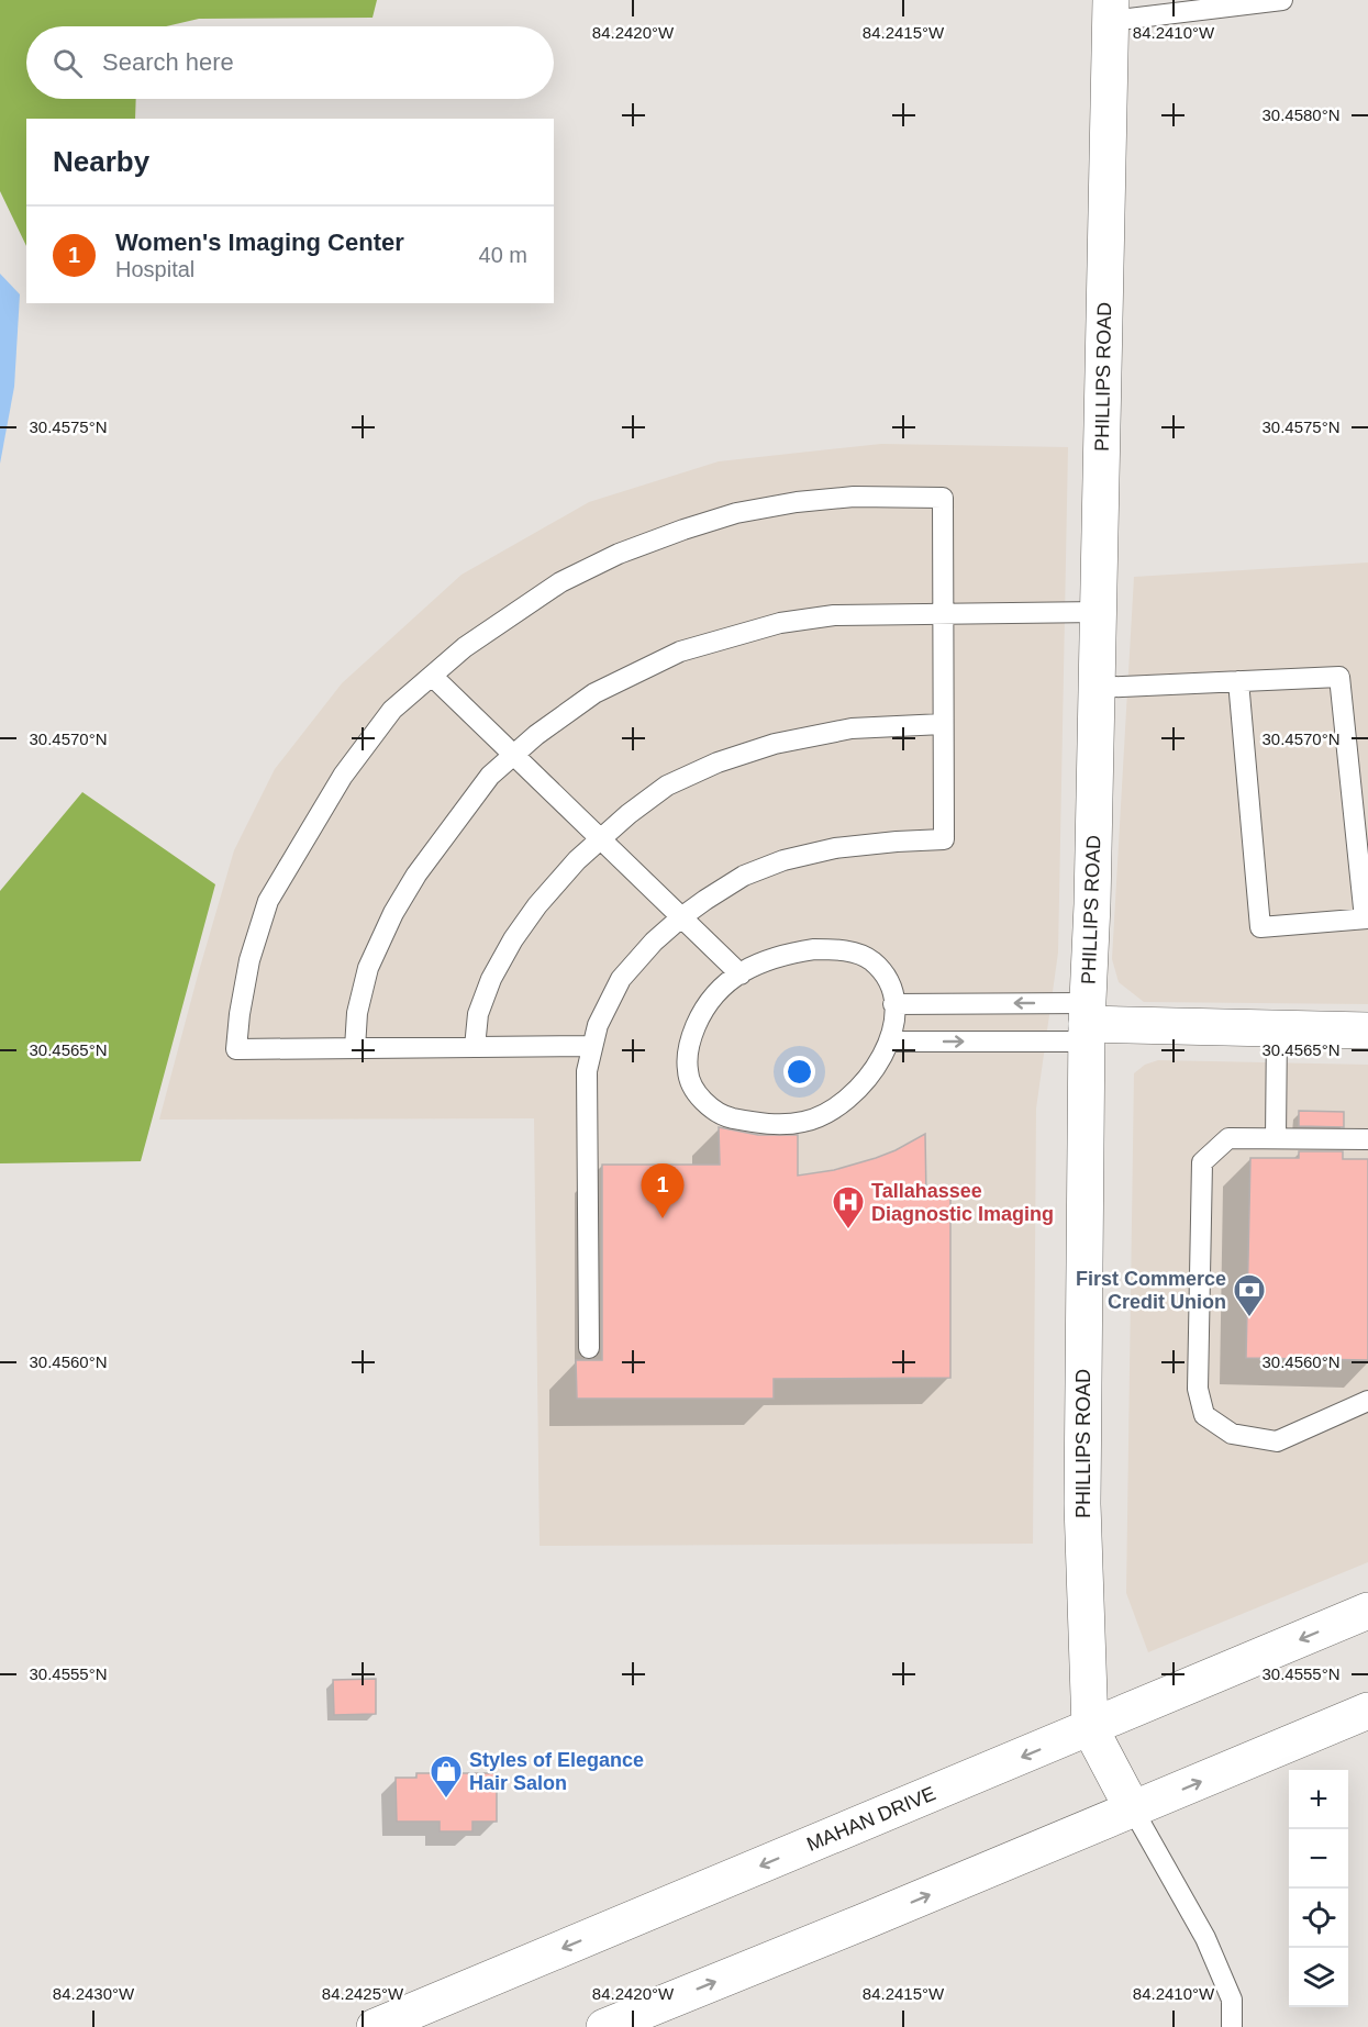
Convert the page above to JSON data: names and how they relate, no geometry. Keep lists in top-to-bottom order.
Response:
{
  "streets": {
    "street": ["PHILLIPS ROAD", "MAHAN DRIVE"]
  },
  "crossings": [
    ["PHILLIPS ROAD", "MAHAN DRIVE"]
  ],
  "places": {
    "hospital": ["Tallahassee Diagnostic Imaging"],
    "bank": ["First Commerce Credit Union"],
    "shop": ["Styles of Elegance Hair Salon"]
  },
  "page": {
    "search": "Search here",
    "heading": "Nearby",
    "list": [
      {
        "mark": "1",
        "name": "Women's Imaging Center",
        "note": "Hospital",
        "value": "40 m"
      }
    ],
    "pins": "1",
    "map_buttons": ["+", "−"]
  },
  "coordinates": [
    "84.2420°W",
    "84.2415°W",
    "84.2410°W",
    "30.4580°N",
    "30.4575°N",
    "30.4570°N",
    "30.4565°N",
    "30.4560°N",
    "30.4555°N",
    "84.2430°W",
    "84.2425°W"
  ]
}
